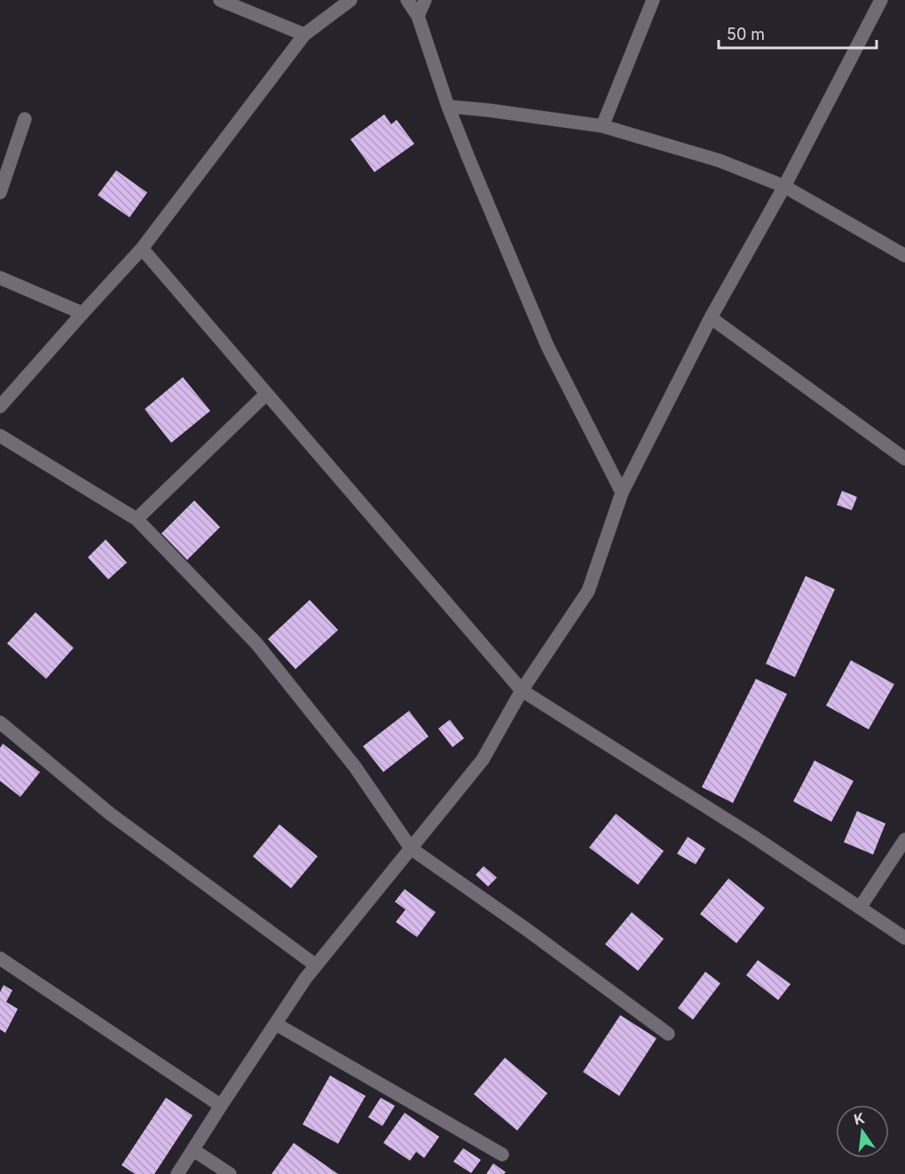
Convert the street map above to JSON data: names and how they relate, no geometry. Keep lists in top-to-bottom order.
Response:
{
  "scale_bar": "50 m",
  "north": "top"
}
